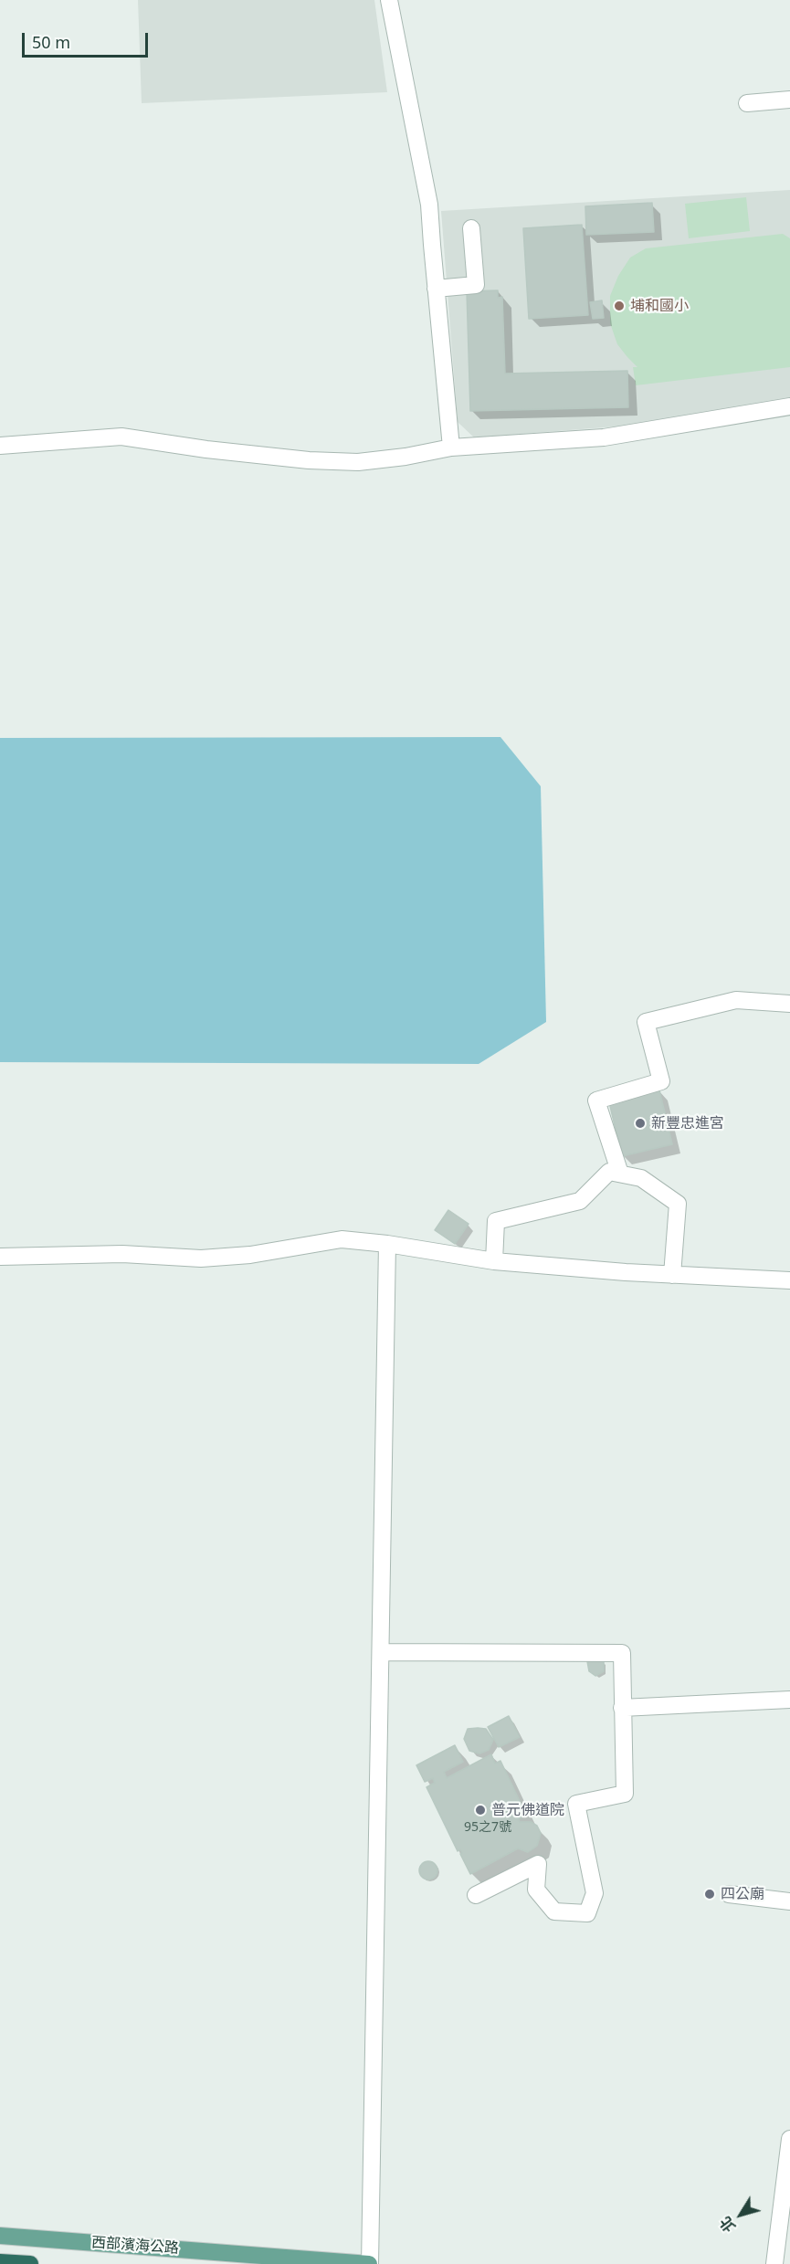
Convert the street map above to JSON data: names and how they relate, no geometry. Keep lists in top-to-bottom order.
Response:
{
  "streets": {
    "main road": ["西部濱海公路"]
  },
  "places": [
    "埔和國小",
    "新豐忠進宮",
    "普元佛道院",
    "四公廟"
  ],
  "house_numbers": ["95之7號"],
  "scale_bar": "50 m",
  "north": "bottom left"
}
